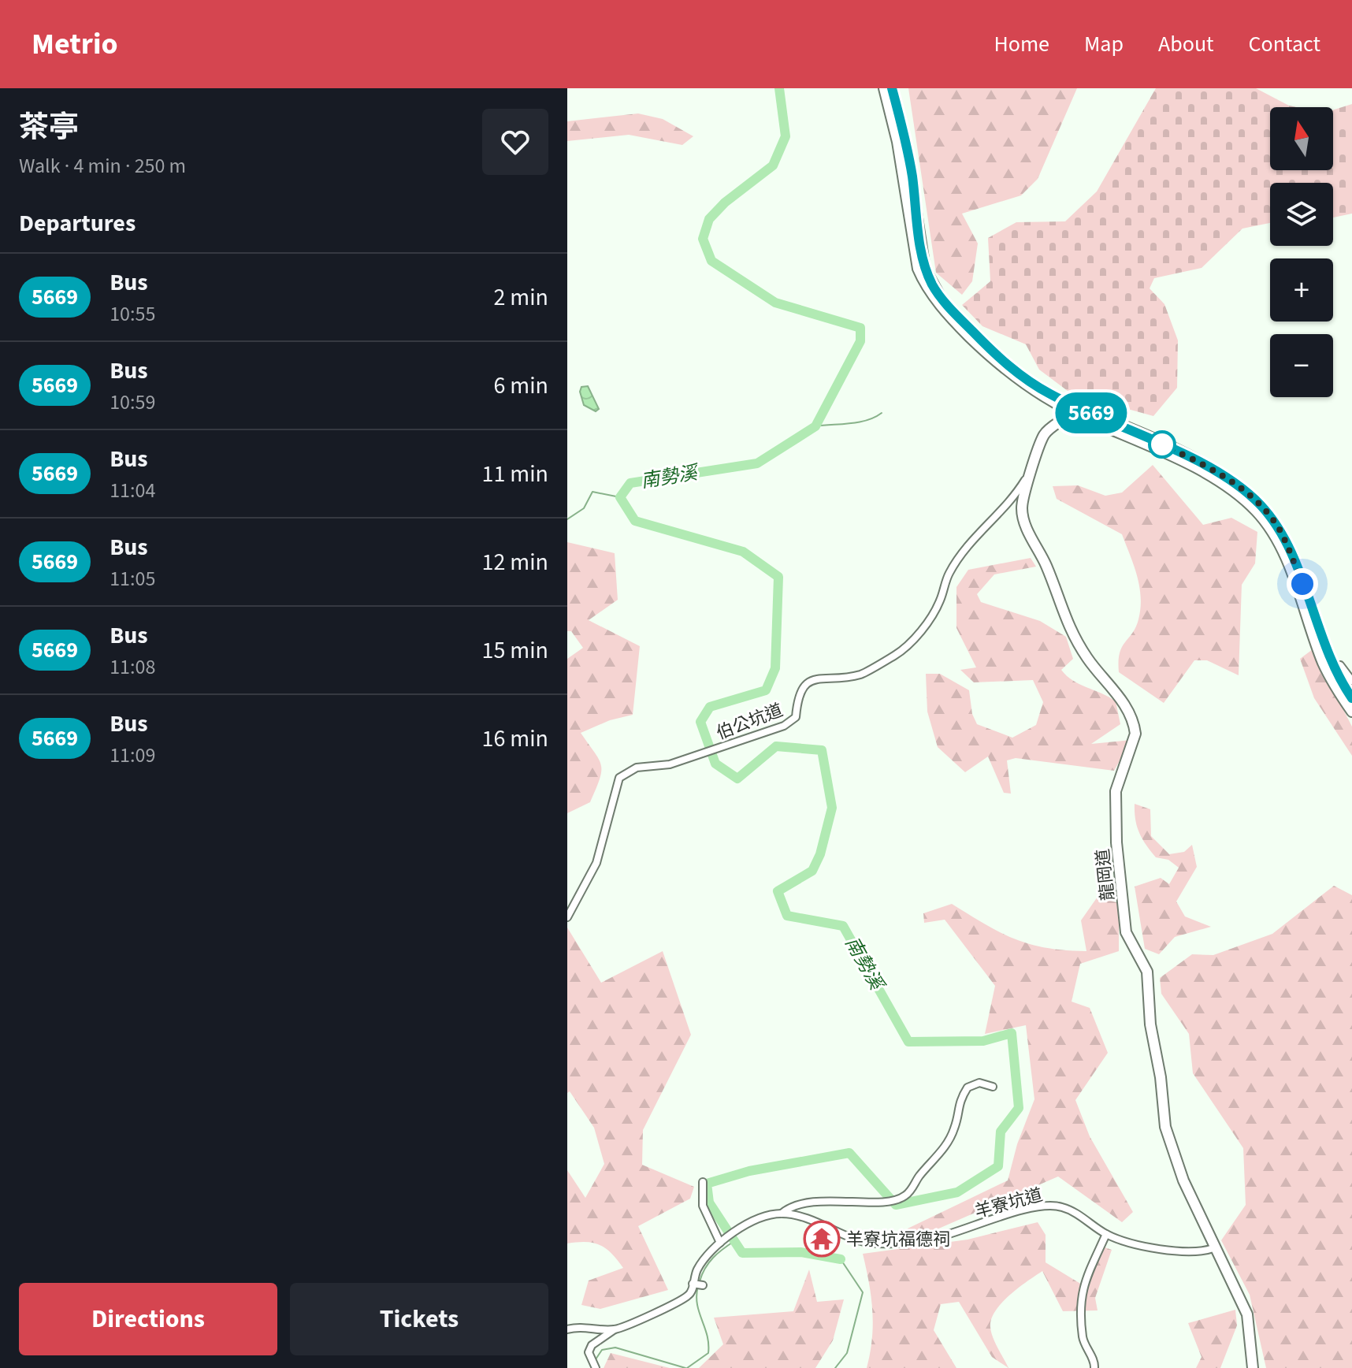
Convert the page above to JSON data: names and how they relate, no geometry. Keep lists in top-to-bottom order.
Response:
{
  "streets": {
    "street": ["伯公坑道", "龍岡道", "羊寮坑道"]
  },
  "crossings": [
    ["伯公坑道", "龍岡道"],
    ["龍岡道", "羊寮坑道"]
  ],
  "water": ["南勢溪"],
  "places": {
    "temple": ["羊寮坑福德祠"]
  },
  "lines": ["bus line 5669"],
  "north": "top",
  "page": {
    "header": "Metrio",
    "nav": [
      "Home",
      "Map",
      "About",
      "Contact"
    ],
    "heading": [
      ["茶亭", "Walk · 4 min · 250 m"],
      "Departures"
    ],
    "on_map": "5669",
    "map_buttons": ["+", "−"],
    "list": [
      {
        "mark": "5669",
        "name": "Bus",
        "note": "10:55",
        "value": "2 min"
      },
      {
        "mark": "5669",
        "name": "Bus",
        "note": "10:59",
        "value": "6 min"
      },
      {
        "mark": "5669",
        "name": "Bus",
        "note": "11:04",
        "value": "11 min"
      },
      {
        "mark": "5669",
        "name": "Bus",
        "note": "11:05",
        "value": "12 min"
      },
      {
        "mark": "5669",
        "name": "Bus",
        "note": "11:08",
        "value": "15 min"
      },
      {
        "mark": "5669",
        "name": "Bus",
        "note": "11:09",
        "value": "16 min"
      }
    ],
    "buttons": ["Directions", "Tickets"]
  }
}
